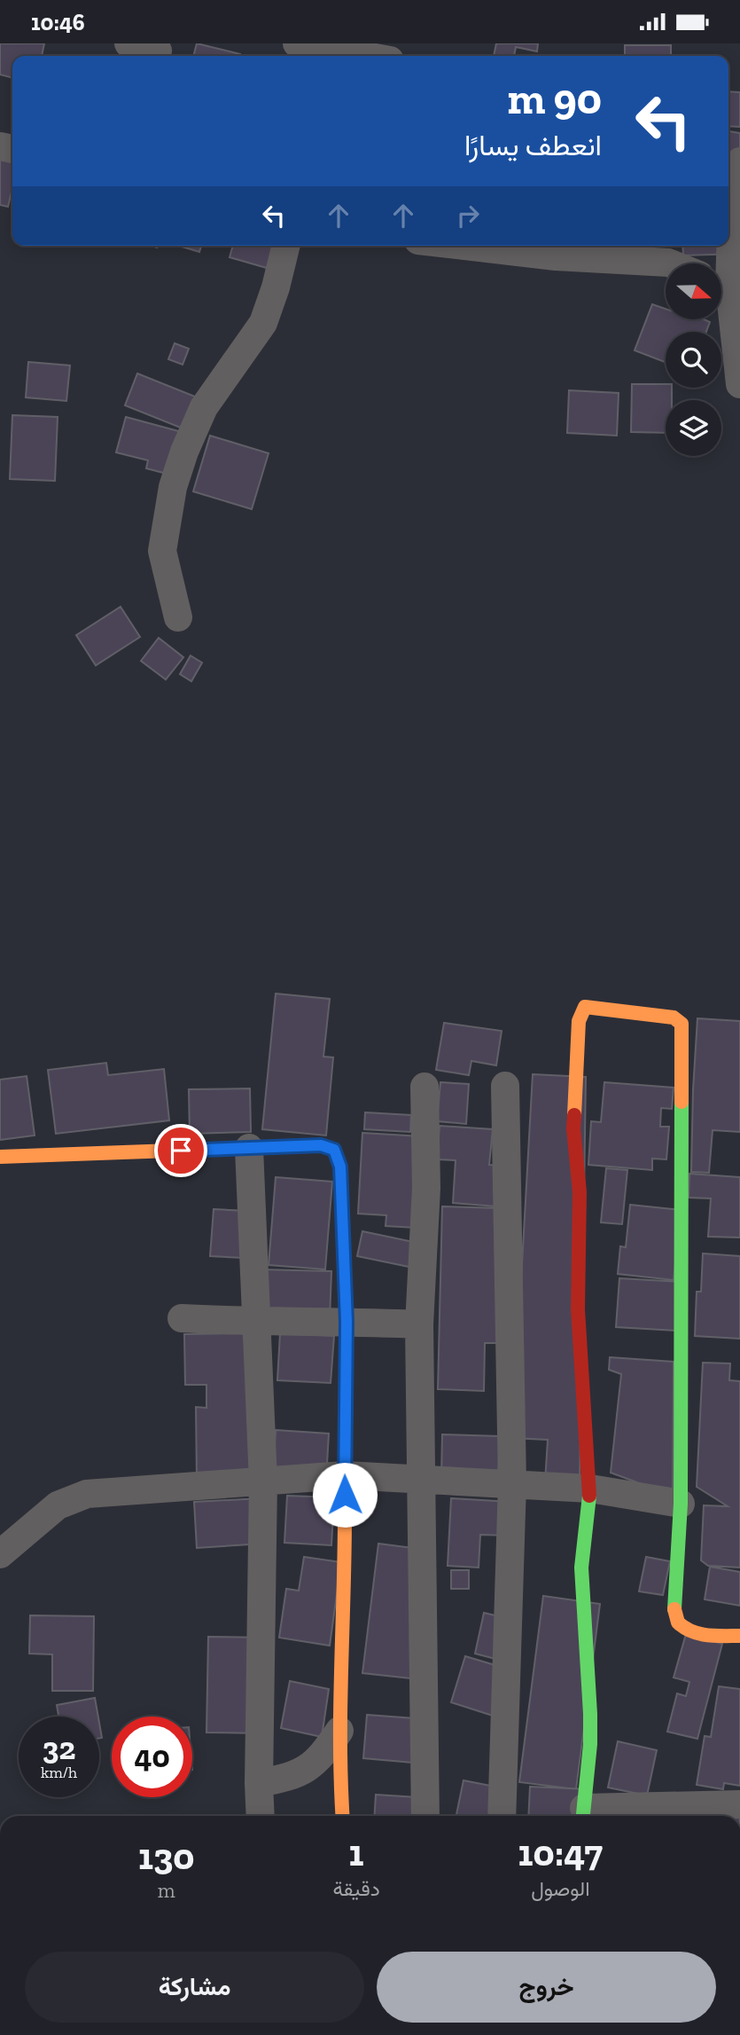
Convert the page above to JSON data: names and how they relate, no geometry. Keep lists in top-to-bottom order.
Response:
{
  "north": "right",
  "page": {
    "status": "10:46",
    "turn": ["90 m", "انعطف يسارًا"],
    "speed": "32 km/h",
    "limit": "40",
    "eta": [
      "10:47",
      "الوصول",
      "1",
      "دقيقة",
      "130",
      "m"
    ],
    "buttons": ["خروج", "مشاركة"]
  }
}
